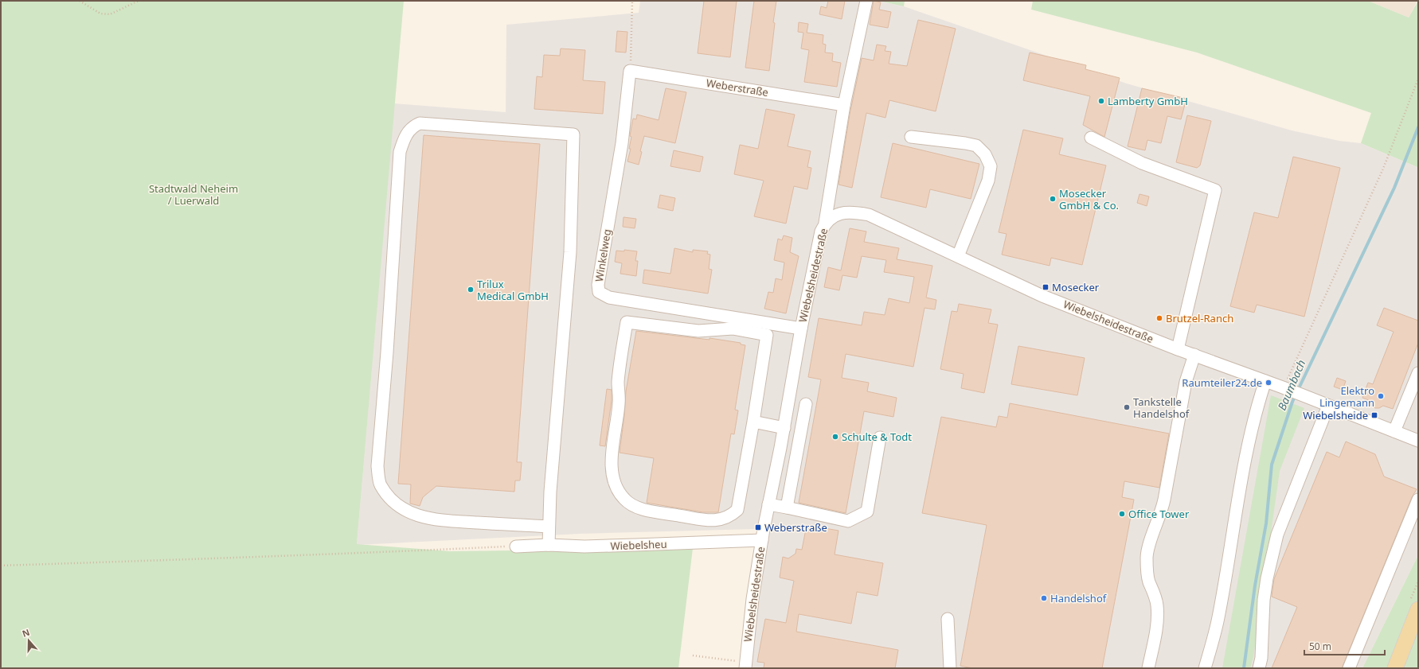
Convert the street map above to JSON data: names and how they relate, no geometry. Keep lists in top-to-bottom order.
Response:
{
  "streets": {
    "street": [
      "Weberstraße",
      "Winkelweg",
      "Wiebelsheidestraße",
      "Wiebelsheu"
    ]
  },
  "crossings": [
    ["Weberstraße", "Winkelweg"],
    ["Winkelweg", "Wiebelsheidestraße"],
    ["Wiebelsheidestraße", "Wiebelsheu"]
  ],
  "water": ["Baumbach"],
  "parks": ["Stadtwald Neheim / Luerwald"],
  "places": {
    "other": [
      "Lamberty GmbH",
      "Mosecker GmbH & Co.",
      "Trilux Medical GmbH",
      "Brutzel-Ranch",
      "Raumteiler24.de",
      "Elektro Lingemann",
      "Tankstelle Handelshof",
      "Schulte & Todt",
      "Office Tower",
      "Handelshof"
    ],
    "transit": ["Mosecker", "Wiebelsheide", "Weberstraße"]
  },
  "scale_bar": "50 m",
  "north": "top"
}
